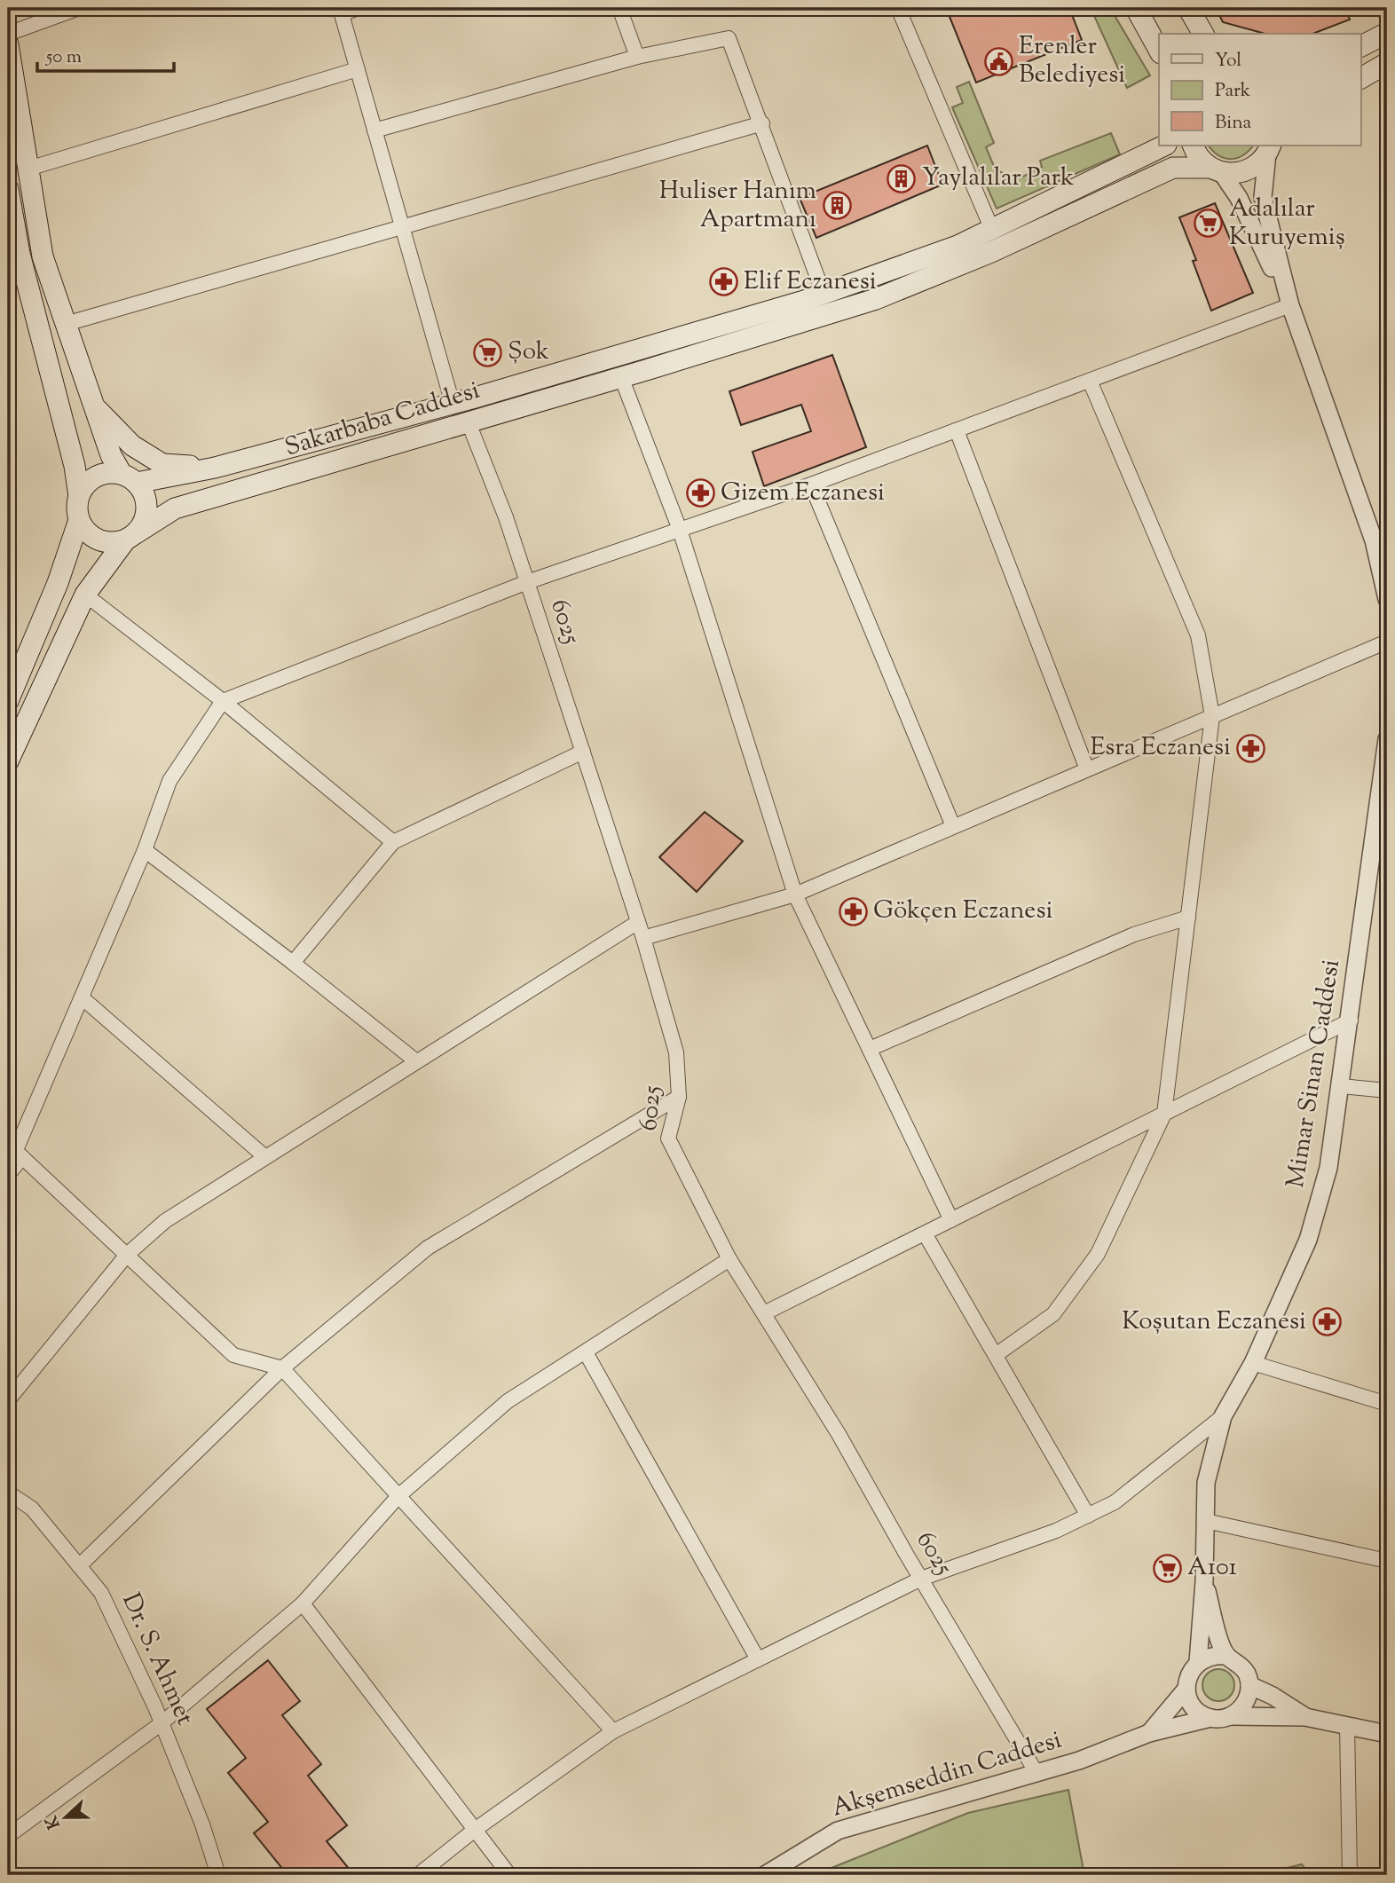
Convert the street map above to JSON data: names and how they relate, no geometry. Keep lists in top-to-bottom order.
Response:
{
  "streets": {
    "main road": ["Sakarbaba Caddesi"],
    "street": [
      "6025",
      "Mimar Sinan Caddesi",
      "Dr. S. Ahmet",
      "Akşemseddin Caddesi"
    ]
  },
  "crossings": [
    ["Sakarbaba Caddesi", "6025"],
    ["6025", "Akşemseddin Caddesi"],
    ["Mimar Sinan Caddesi", "Akşemseddin Caddesi"]
  ],
  "places": {
    "public building": ["Erenler Belediyesi"],
    "building": ["Yaylalılar Park", "Huliser Hanım Apartmanı"],
    "supermarket": ["Adalılar Kuruyemiş", "Şok", "A101"],
    "pharmacy": [
      "Elif Eczanesi",
      "Gizem Eczanesi",
      "Esra Eczanesi",
      "Gökçen Eczanesi",
      "Koşutan Eczanesi"
    ]
  },
  "legend": ["Yol", "Park", "Bina"],
  "scale_bar": "50 m",
  "north": "left"
}
